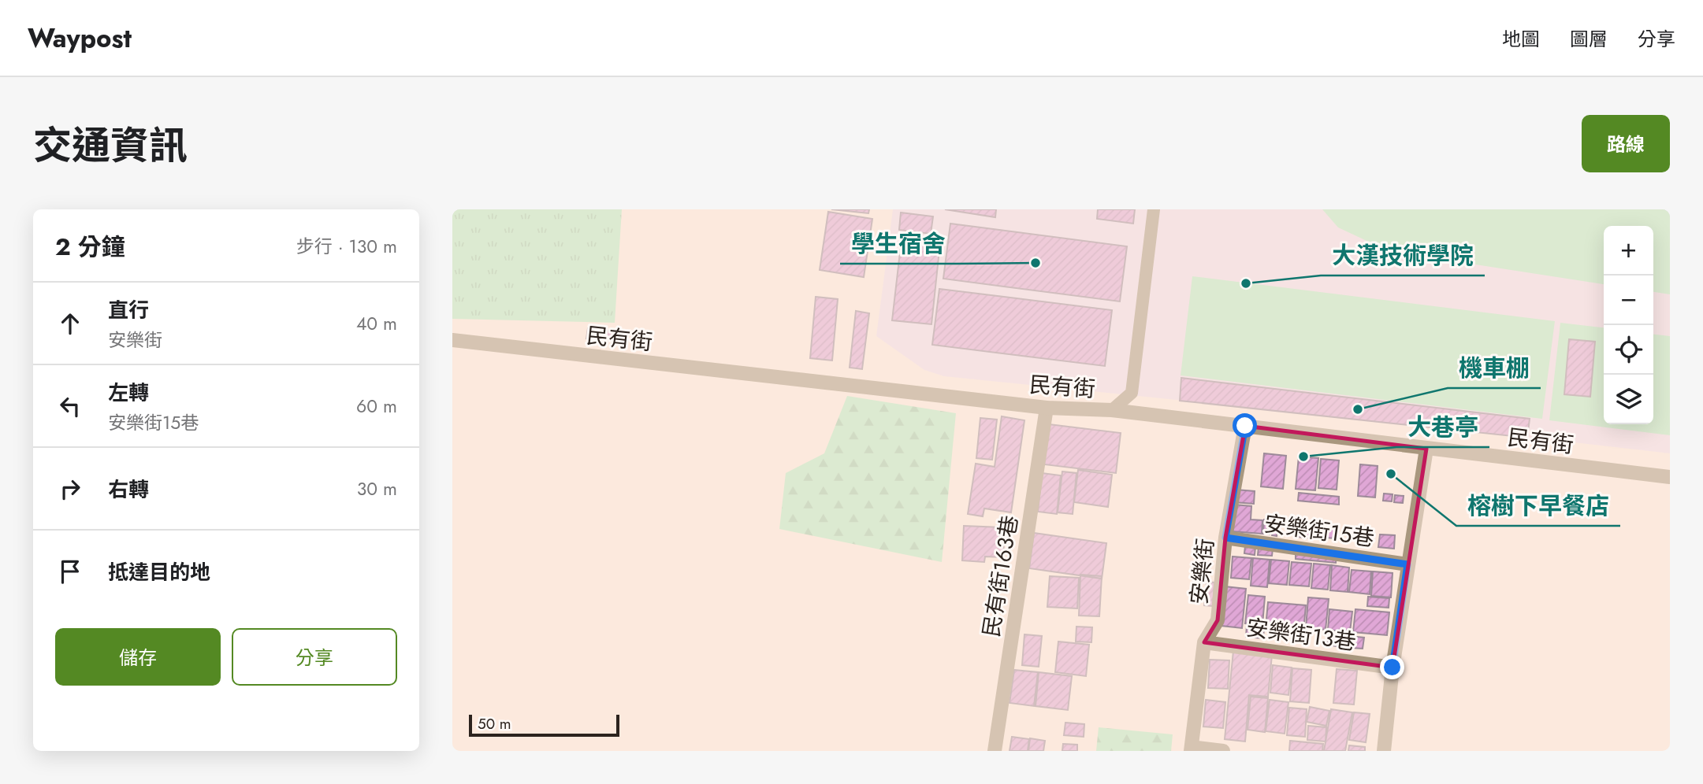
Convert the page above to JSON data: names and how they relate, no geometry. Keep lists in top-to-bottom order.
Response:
{
  "streets": {
    "street": [
      "民有街",
      "安樂街15巷",
      "安樂街",
      "民有街163巷",
      "安樂街13巷"
    ]
  },
  "crossings": [
    ["民有街", "安樂街"],
    ["民有街", "民有街163巷"],
    ["安樂街15巷", "安樂街"],
    ["安樂街", "安樂街13巷"]
  ],
  "places": [
    "學生宿舍",
    "大漢技術學院",
    "機車棚",
    "大巷亭",
    "榕樹下早餐店"
  ],
  "scale_bar": "50 m",
  "page": {
    "header": "Waypost",
    "nav": ["地圖", "圖層", "分享"],
    "title": "交通資訊",
    "buttons": [
      "路線",
      ["儲存", "分享"]
    ],
    "heading": ["2 分鐘", "步行 · 130 m"],
    "map_buttons": ["+", "−"],
    "list": [
      ["直行", "安樂街", "40 m"],
      ["左轉", "安樂街15巷", "60 m"],
      ["右轉", "30 m"],
      "抵達目的地"
    ],
    "scale": "50 m"
  }
}
